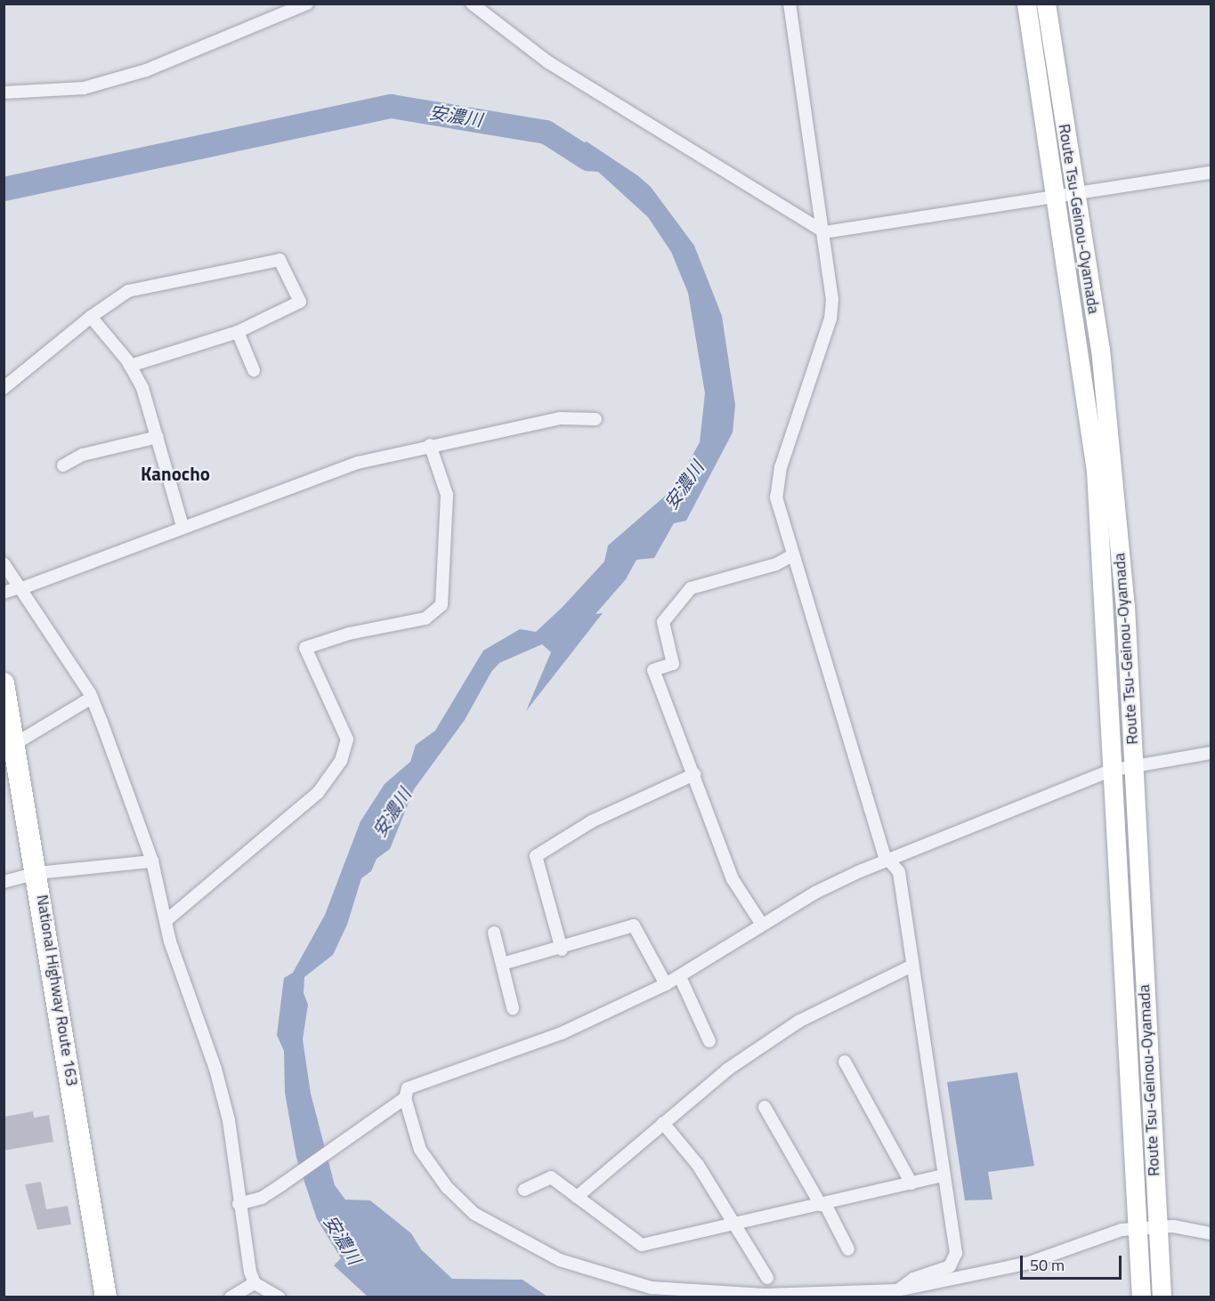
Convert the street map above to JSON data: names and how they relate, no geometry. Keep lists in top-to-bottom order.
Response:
{
  "streets": {
    "highway": ["National Highway Route 163"],
    "main road": ["Route Tsu-Geinou-Oyamada"]
  },
  "districts": ["Kanocho"],
  "water": ["安濃川"],
  "scale_bar": "50 m"
}
